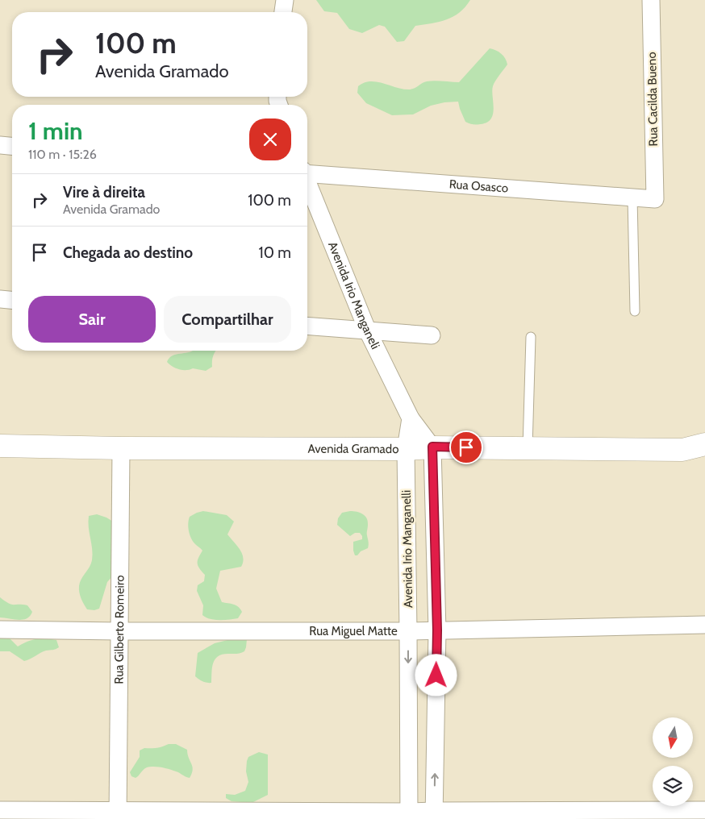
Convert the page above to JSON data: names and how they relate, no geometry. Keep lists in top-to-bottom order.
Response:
{
  "streets": {
    "street": [
      "Rua Cacilda Bueno",
      "Rua Osasco",
      "Avenida Irio Manganeli",
      "Avenida Gramado",
      "Avenida Irio Manganelli",
      "Rua Gilberto Romeiro",
      "Rua Miguel Matte"
    ]
  },
  "crossings": [
    ["Rua Cacilda Bueno", "Rua Osasco"],
    ["Avenida Irio Manganeli", "Avenida Gramado"],
    ["Avenida Gramado", "Avenida Irio Manganelli"],
    ["Avenida Gramado", "Rua Gilberto Romeiro"],
    ["Avenida Irio Manganelli", "Rua Miguel Matte"],
    ["Rua Gilberto Romeiro", "Rua Miguel Matte"]
  ],
  "north": "bottom",
  "page": {
    "turn": ["100 m", "Avenida Gramado"],
    "heading": ["1 min", "110 m · 15:26"],
    "list": [
      {
        "name": "Vire à direita",
        "note": "Avenida Gramado",
        "value": "100 m"
      },
      {
        "name": "Chegada ao destino",
        "value": "10 m"
      }
    ],
    "buttons": ["Sair", "Compartilhar"]
  }
}
